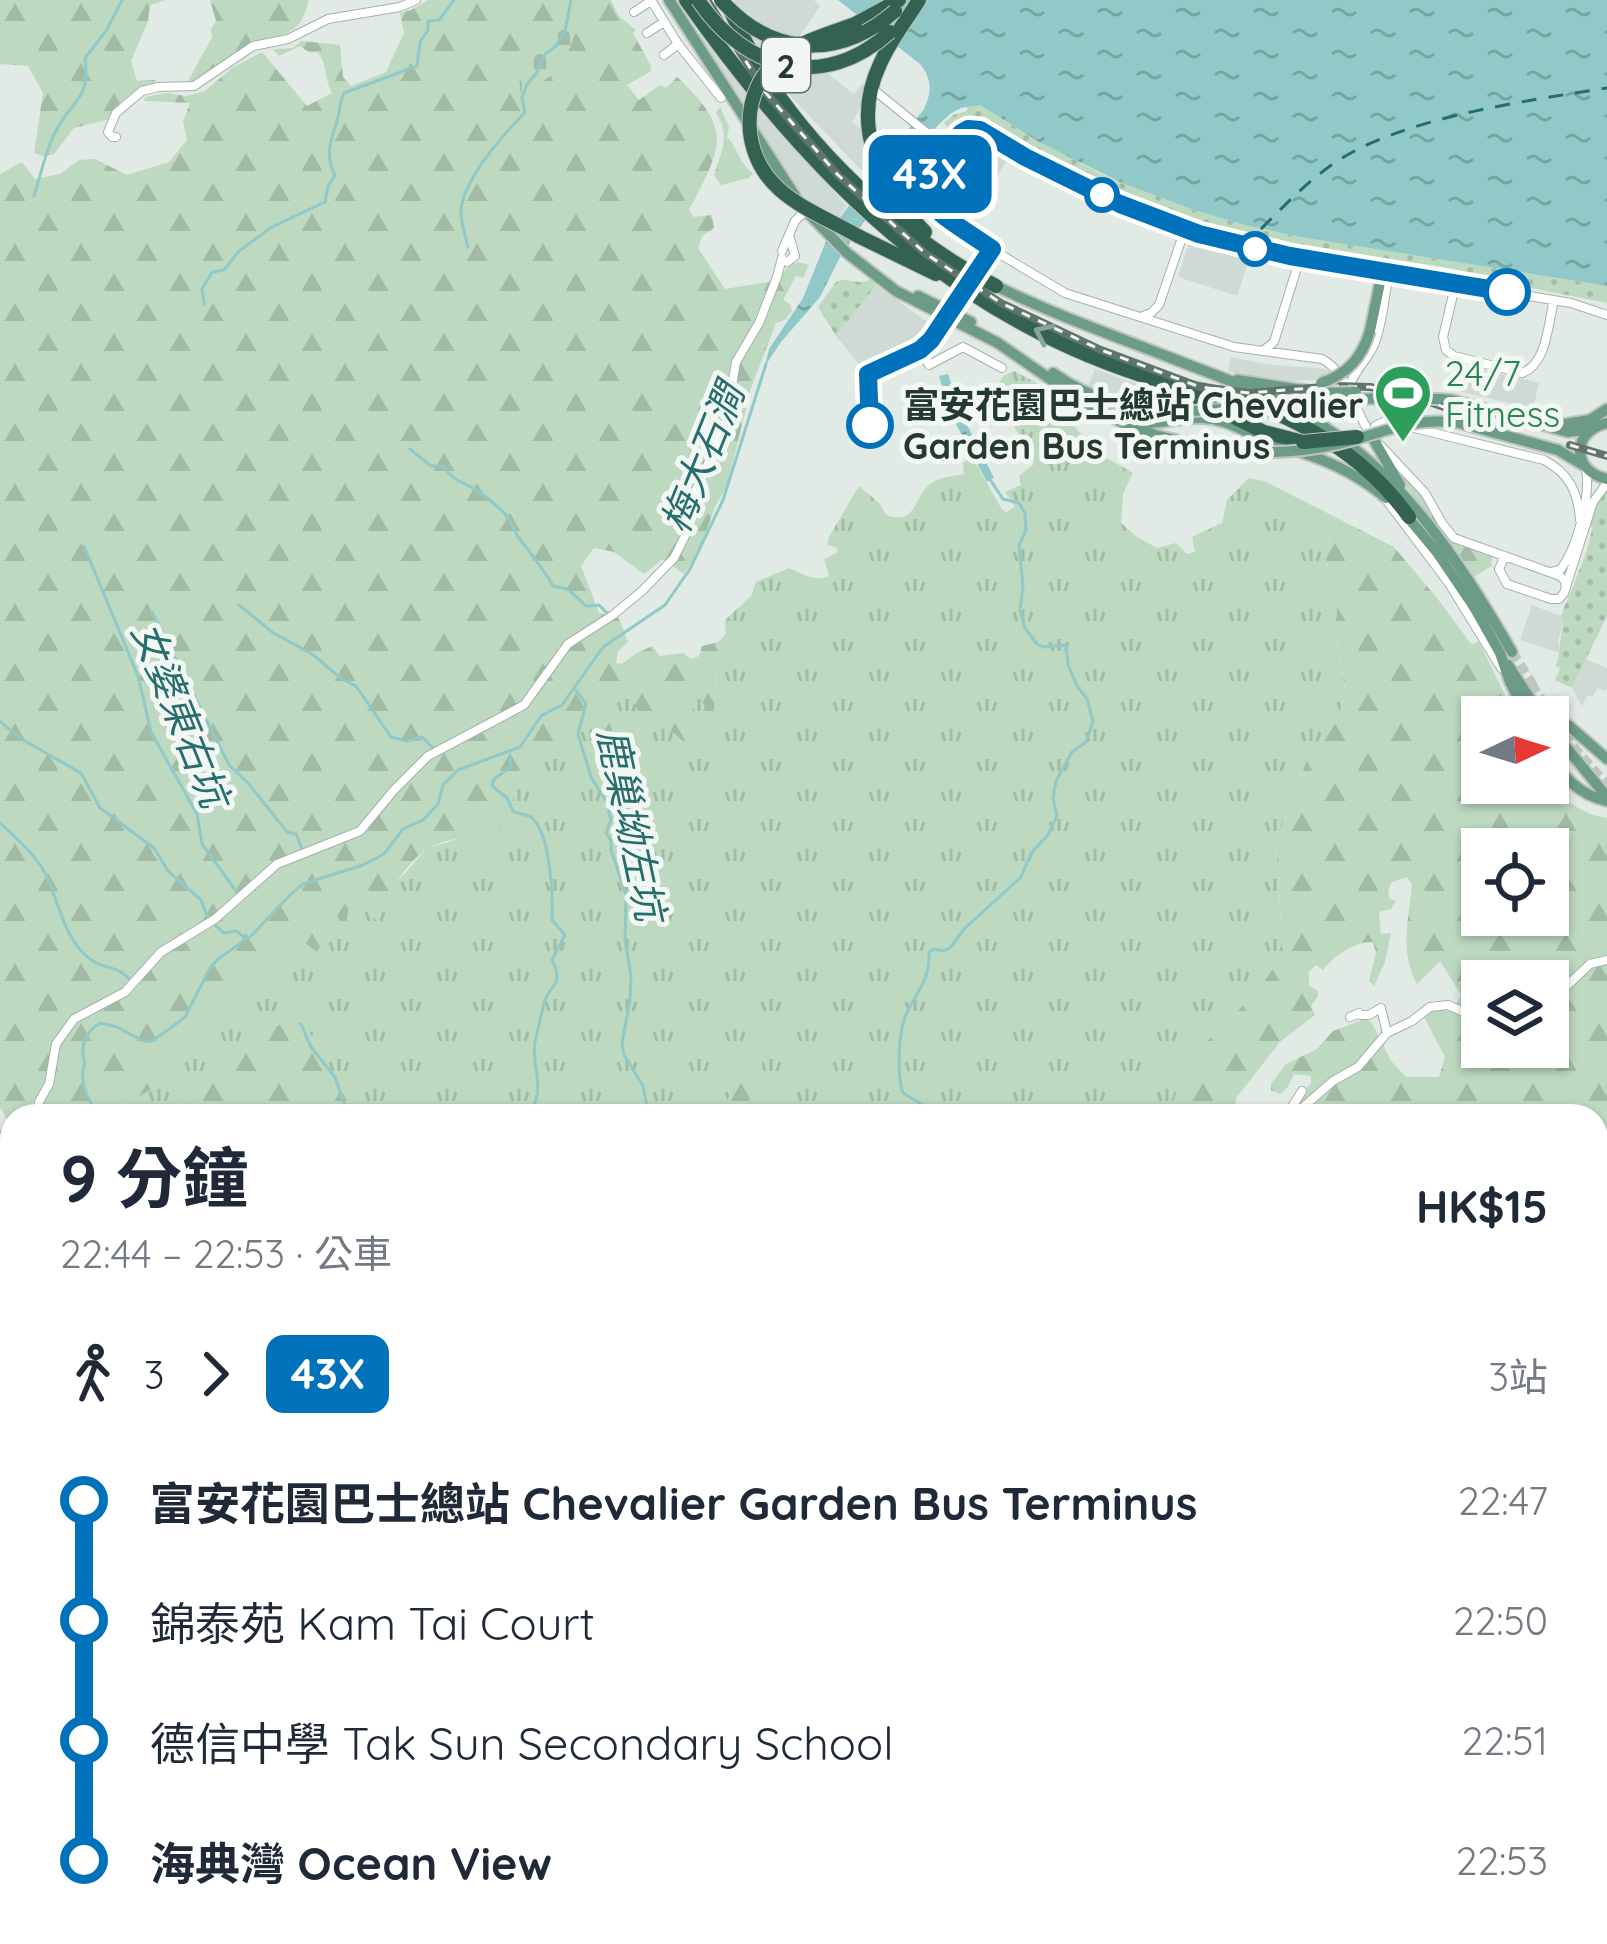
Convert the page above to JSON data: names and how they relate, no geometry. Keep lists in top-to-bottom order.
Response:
{
  "streets": {
    "highway": ["2"]
  },
  "water": ["梅大石澗", "女婆東右坑", "鹿巢坳左坑"],
  "places": {
    "other": ["富安花園巴士總站 Chevalier Garden Bus Terminus"],
    "sports": ["24/7 Fitness"]
  },
  "lines": ["bus line 43X"],
  "north": "right",
  "page": {
    "on_map": "43X",
    "heading": ["9 分鐘", "22:44 – 22:53 · 公車", "HK$15"],
    "legs": ["3", "43X", "3站"],
    "list": [
      {
        "name": "富安花園巴士總站 Chevalier Garden Bus Terminus",
        "value": "22:47"
      },
      {
        "name": "錦泰苑 Kam Tai Court",
        "value": "22:50"
      },
      {
        "name": "德信中學 Tak Sun Secondary School",
        "value": "22:51"
      },
      {
        "name": "海典灣 Ocean View",
        "value": "22:53"
      }
    ]
  }
}
